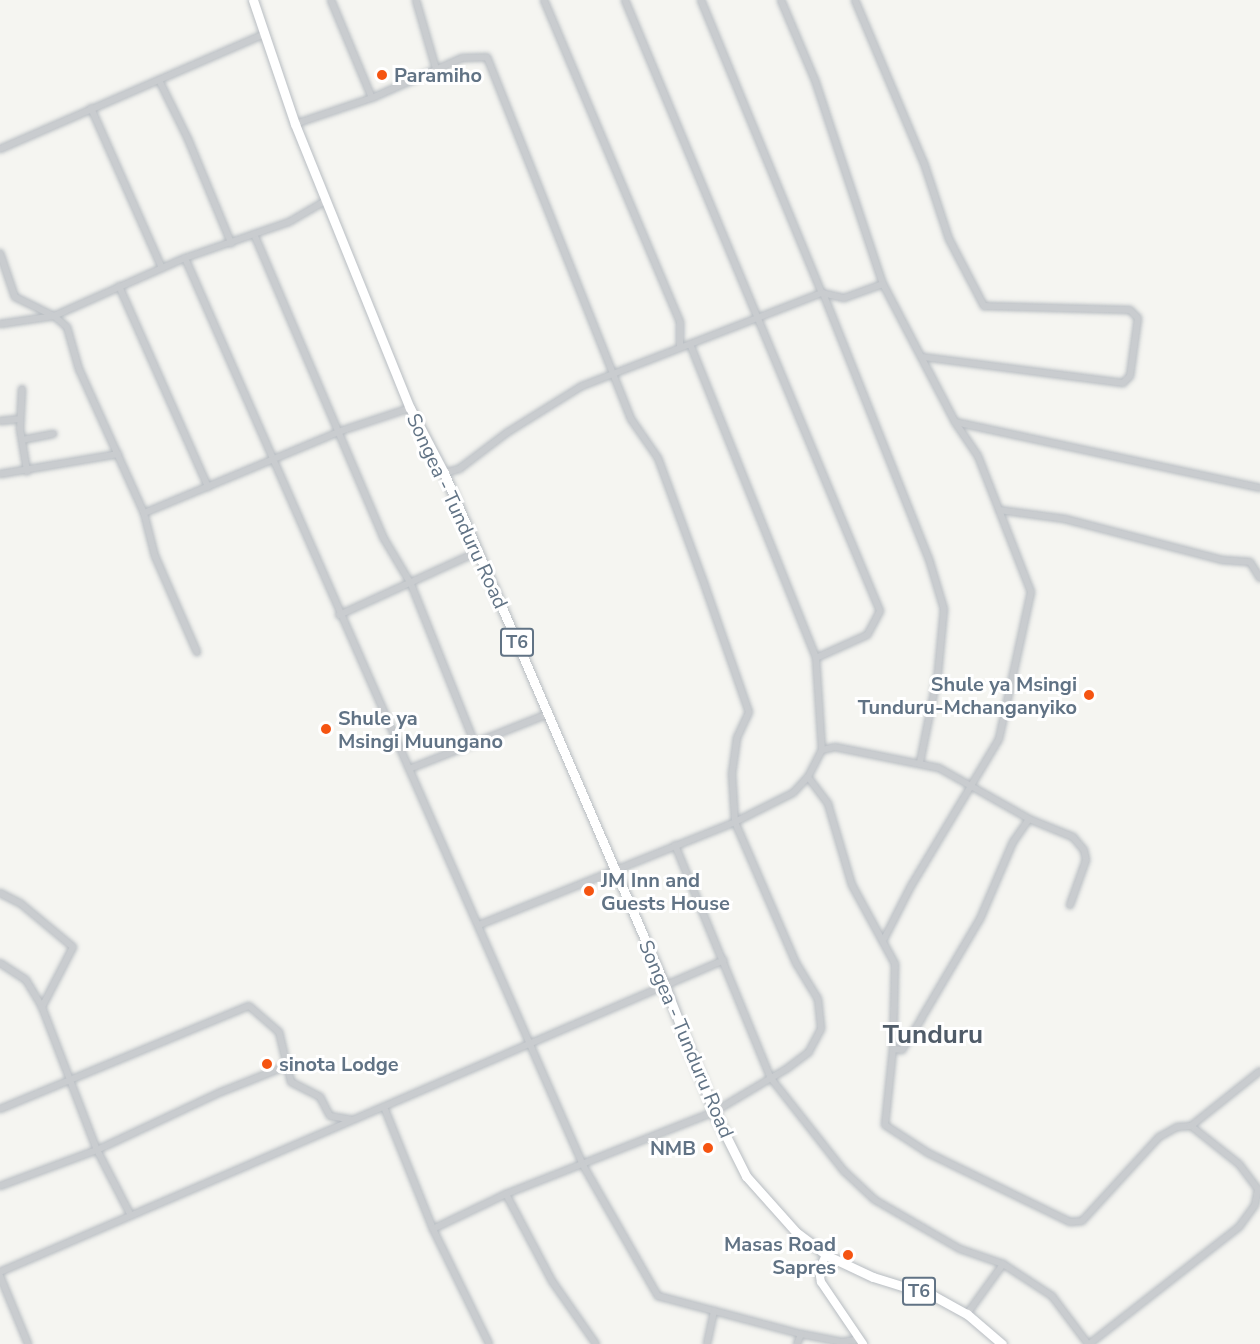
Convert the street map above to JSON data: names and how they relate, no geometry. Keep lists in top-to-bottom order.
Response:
{
  "streets": {
    "highway": ["Songea - Tunduru Road", "T6"]
  },
  "crossings": [
    ["Songea - Tunduru Road", "T6"]
  ],
  "districts": ["Tunduru"],
  "places": [
    "Paramiho",
    "Shule ya Msingi Tunduru-Mchanganyiko",
    "Shule ya Msingi Muungano",
    "JM Inn and Guests House",
    "sinota Lodge",
    "NMB",
    "Masas Road Sapres"
  ]
}
